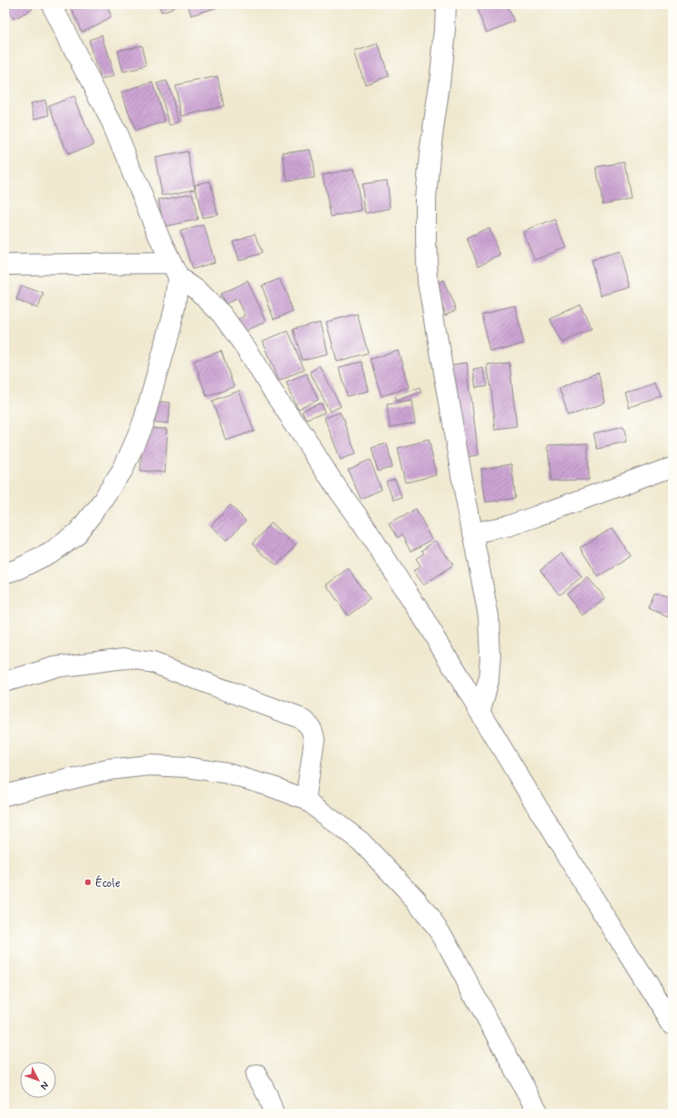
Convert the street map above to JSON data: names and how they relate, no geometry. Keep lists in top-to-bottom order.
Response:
{
  "places": ["École"],
  "north": "bottom right"
}
